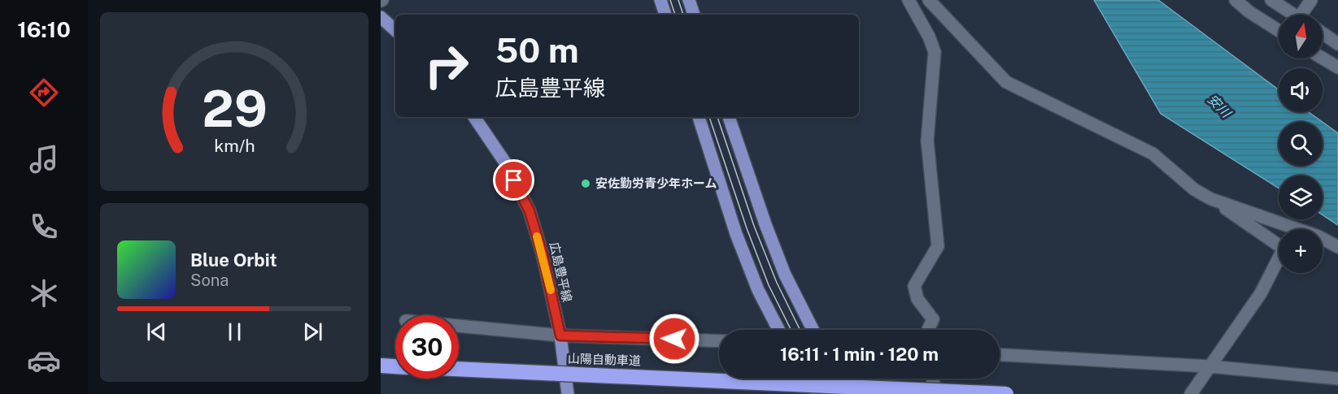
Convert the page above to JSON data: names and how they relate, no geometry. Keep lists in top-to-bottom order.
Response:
{
  "streets": {
    "highway": ["山陽自動車道"],
    "main road": ["広島豊平線"]
  },
  "water": ["安川"],
  "places": ["安佐勤労青少年ホーム"],
  "north": "top",
  "page": {
    "tabs": "16:10",
    "map_buttons": "+",
    "turn": ["50 m", "広島豊平線"],
    "song": ["Blue Orbit", "Sona"],
    "limit": "30",
    "trip": "16:11 · 1 min · 120 m",
    "gauge": ["29", "km/h"]
  }
}
